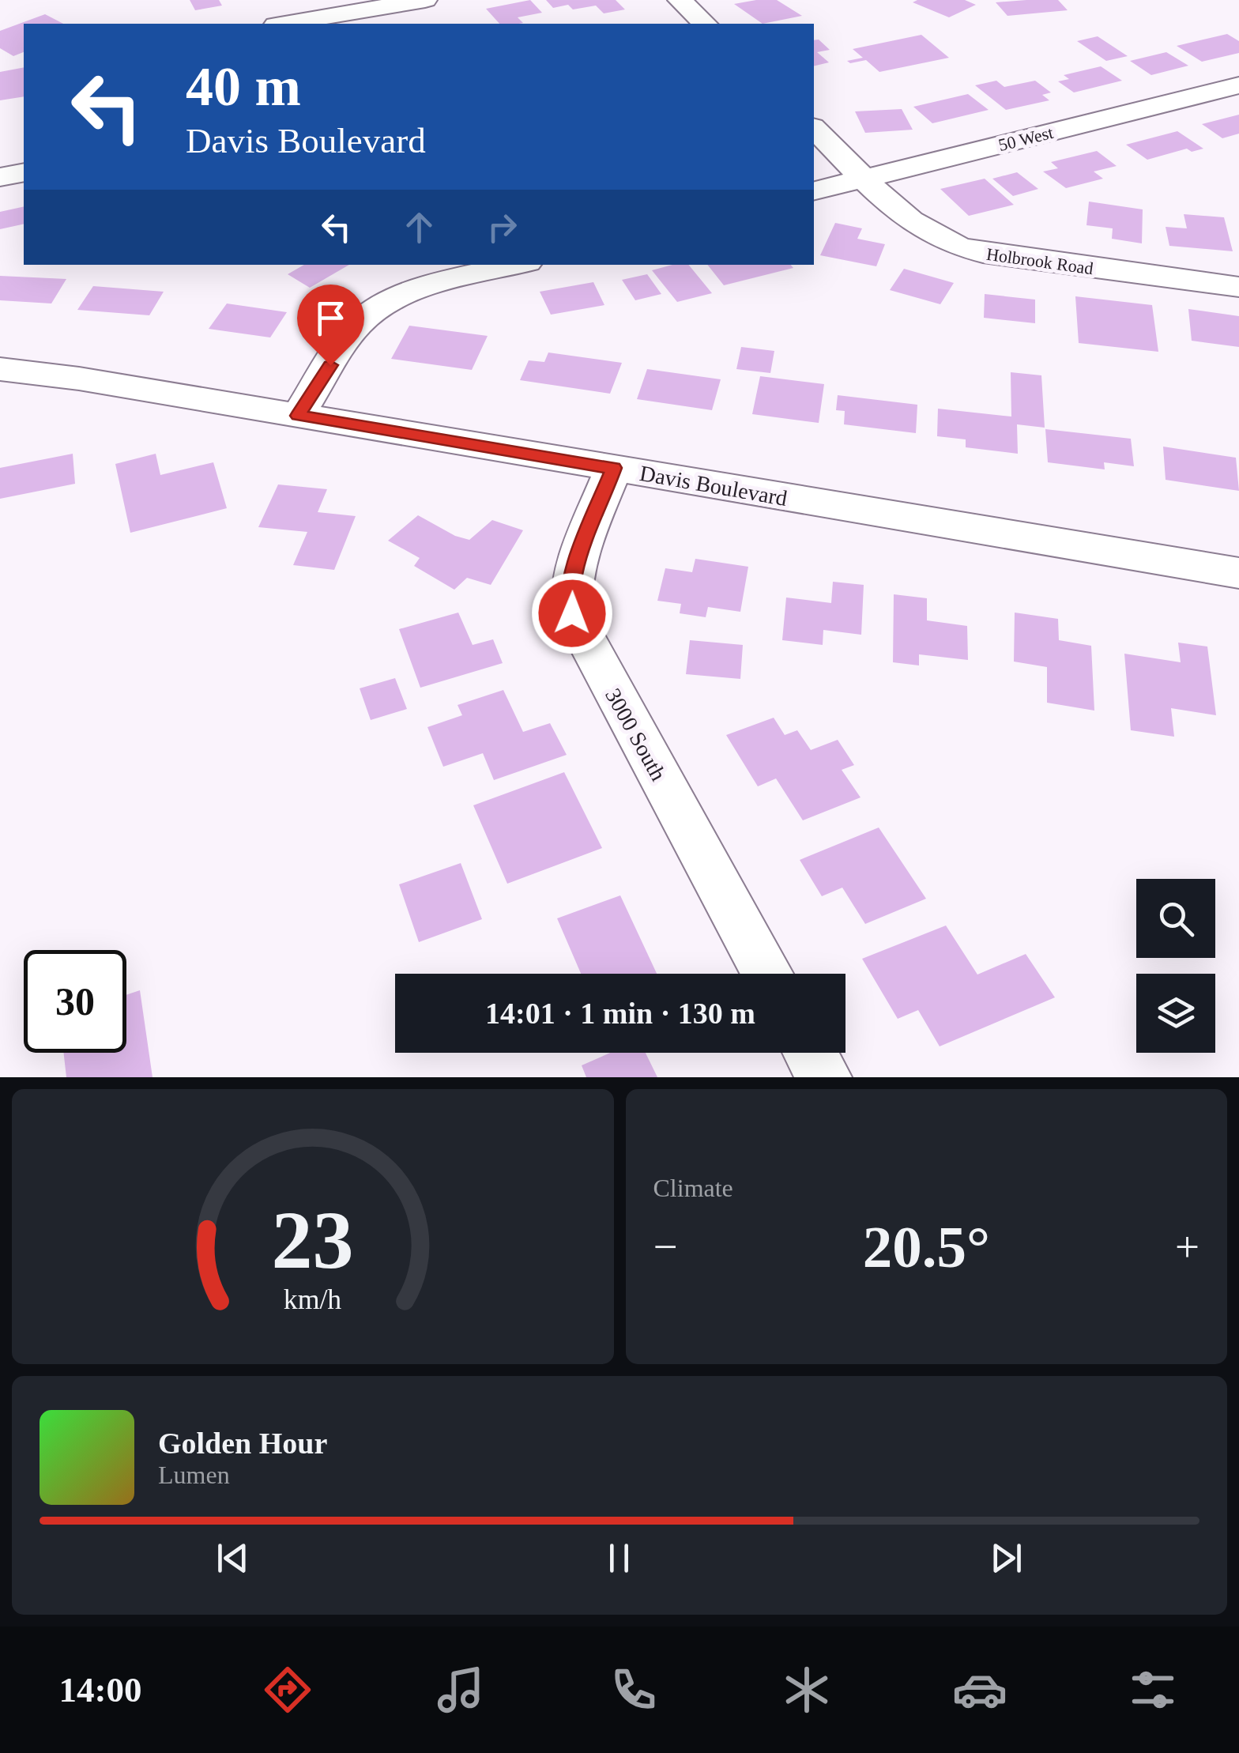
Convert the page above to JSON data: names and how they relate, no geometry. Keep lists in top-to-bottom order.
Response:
{
  "streets": {
    "street": [
      "50 West",
      "Holbrook Road",
      "Davis Boulevard",
      "3000 South"
    ]
  },
  "crossings": [
    ["50 West", "Holbrook Road"],
    ["Davis Boulevard", "3000 South"]
  ],
  "page": {
    "turn": ["40 m", "Davis Boulevard"],
    "limit": "30",
    "trip": "14:01 · 1 min · 130 m",
    "tile": "Climate",
    "heat": ["−", "20.5°", "+"],
    "song": ["Golden Hour", "Lumen"],
    "tabs": "14:00",
    "gauge": ["23", "km/h"]
  }
}
